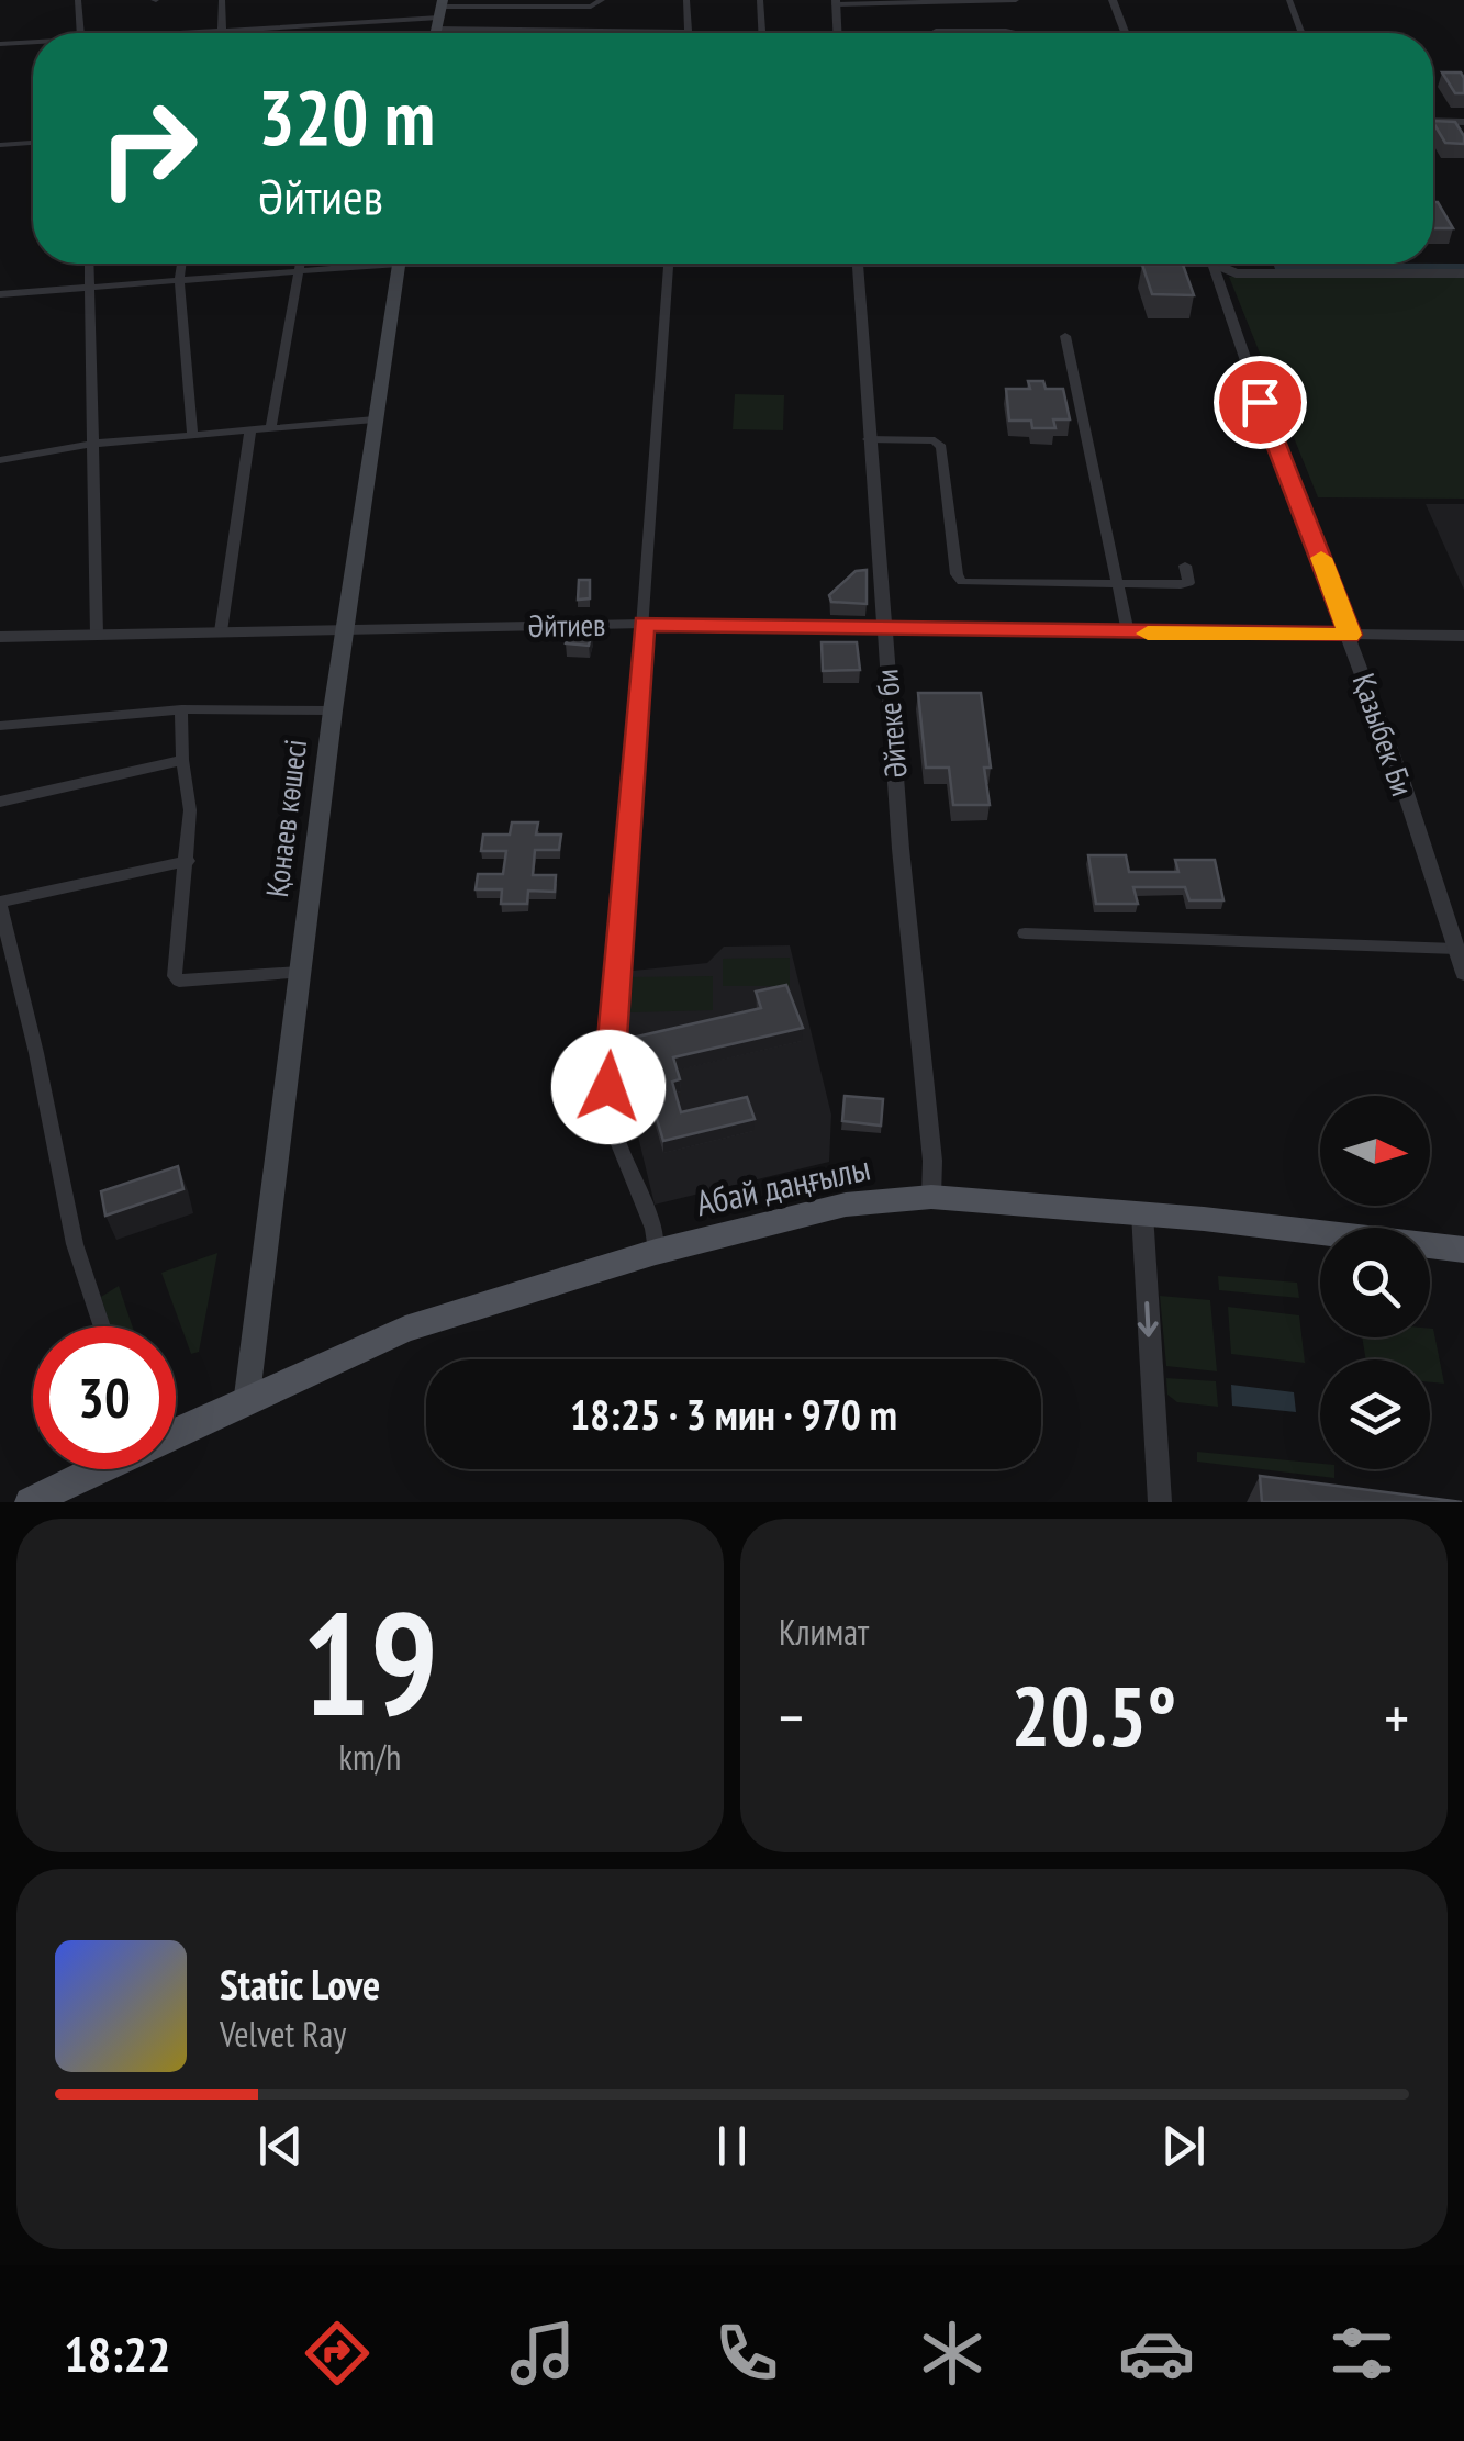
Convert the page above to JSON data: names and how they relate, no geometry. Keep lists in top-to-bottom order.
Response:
{
  "streets": {
    "main road": ["Қонаев көшесі", "Абай даңғылы"],
    "street": ["Әйтиев", "Әйтеке би", "Қазыбек Би"]
  },
  "crossings": [
    ["Әйтиев", "Әйтеке би"],
    ["Әйтиев", "Қазыбек Би"],
    ["Әйтиев", "Қонаев көшесі"],
    ["Әйтеке би", "Абай даңғылы"],
    ["Қонаев көшесі", "Абай даңғылы"]
  ],
  "north": "right",
  "page": {
    "turn": ["320 m", "Әйтиев"],
    "limit": "30",
    "trip": "18:25 · 3 мин · 970 m",
    "tile": [
      ["19", "km/h"],
      "Климат"
    ],
    "heat": ["−", "20.5°", "+"],
    "song": ["Static Love", "Velvet Ray"],
    "tabs": "18:22"
  }
}
